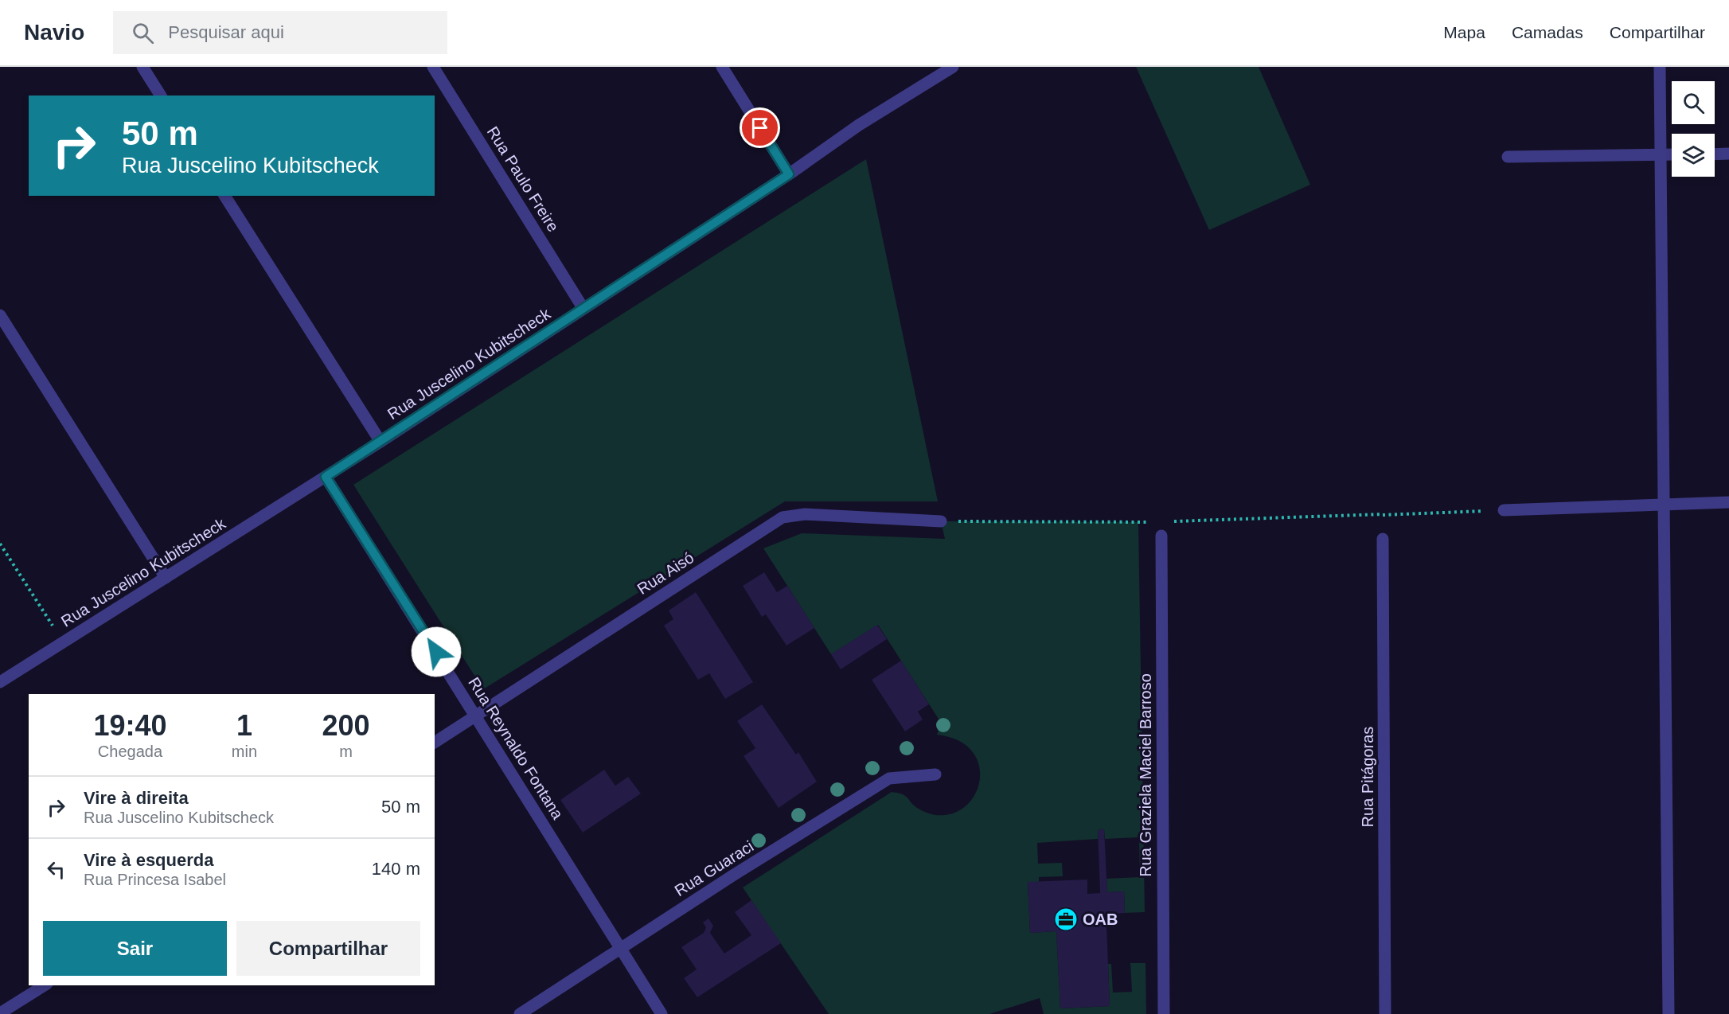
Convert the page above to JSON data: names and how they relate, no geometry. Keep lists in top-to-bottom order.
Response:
{
  "streets": {
    "street": [
      "Rua Paulo Freire",
      "Rua Juscelino Kubitscheck",
      "Rua Aisó",
      "Rua Reynaldo Fontana",
      "Rua Graziela Maciel Barroso",
      "Rua Pitágoras",
      "Rua Guaraci"
    ]
  },
  "crossings": [
    ["Rua Paulo Freire", "Rua Juscelino Kubitscheck"],
    ["Rua Juscelino Kubitscheck", "Rua Reynaldo Fontana"],
    ["Rua Aisó", "Rua Reynaldo Fontana"],
    ["Rua Reynaldo Fontana", "Rua Guaraci"]
  ],
  "places": {
    "office": ["OAB"]
  },
  "page": {
    "header": "Navio",
    "search": "Pesquisar aqui",
    "nav": ["Mapa", "Camadas", "Compartilhar"],
    "turn": ["50 m", "Rua Juscelino Kubitscheck"],
    "eta": [
      "19:40",
      "Chegada",
      "1",
      "min",
      "200",
      "m"
    ],
    "list": [
      {
        "name": "Vire à direita",
        "note": "Rua Juscelino Kubitscheck",
        "value": "50 m"
      },
      {
        "name": "Vire à esquerda",
        "note": "Rua Princesa Isabel",
        "value": "140 m"
      }
    ],
    "buttons": ["Sair", "Compartilhar"]
  }
}
